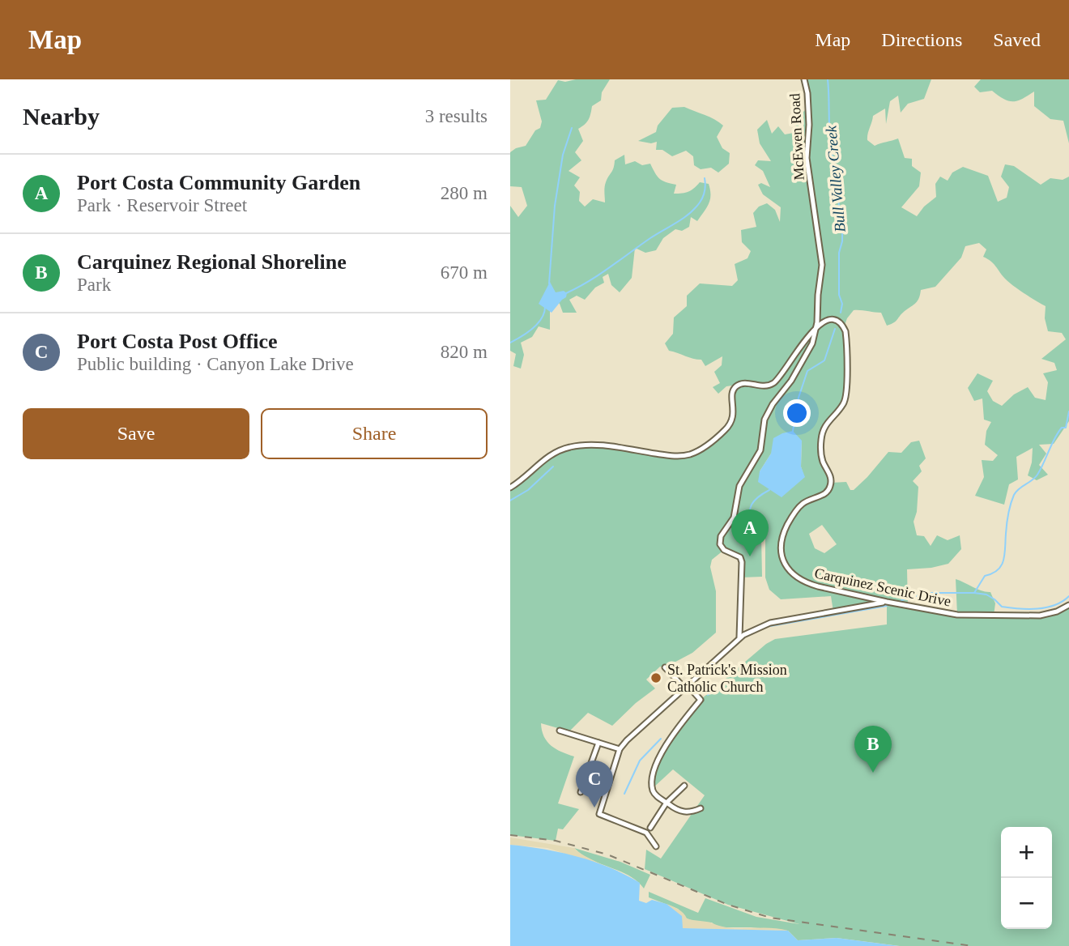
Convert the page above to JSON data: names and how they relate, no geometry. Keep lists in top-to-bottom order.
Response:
{
  "streets": {
    "street": ["McEwen Road", "Carquinez Scenic Drive"]
  },
  "crossings": [
    ["McEwen Road", "Carquinez Scenic Drive"]
  ],
  "water": ["Bull Valley Creek"],
  "places": ["St. Patrick's Mission Catholic Church"],
  "page": {
    "header": "Map",
    "nav": ["Map", "Directions", "Saved"],
    "heading": ["Nearby", "3 results"],
    "list": [
      {
        "mark": "A",
        "name": "Port Costa Community Garden",
        "note": "Park · Reservoir Street",
        "value": "280 m"
      },
      {
        "mark": "B",
        "name": "Carquinez Regional Shoreline",
        "note": "Park",
        "value": "670 m"
      },
      {
        "mark": "C",
        "name": "Port Costa Post Office",
        "note": "Public building · Canyon Lake Drive",
        "value": "820 m"
      }
    ],
    "buttons": ["Save", "Share"],
    "pins": ["A", "B", "C"],
    "map_buttons": ["+", "−"]
  }
}
